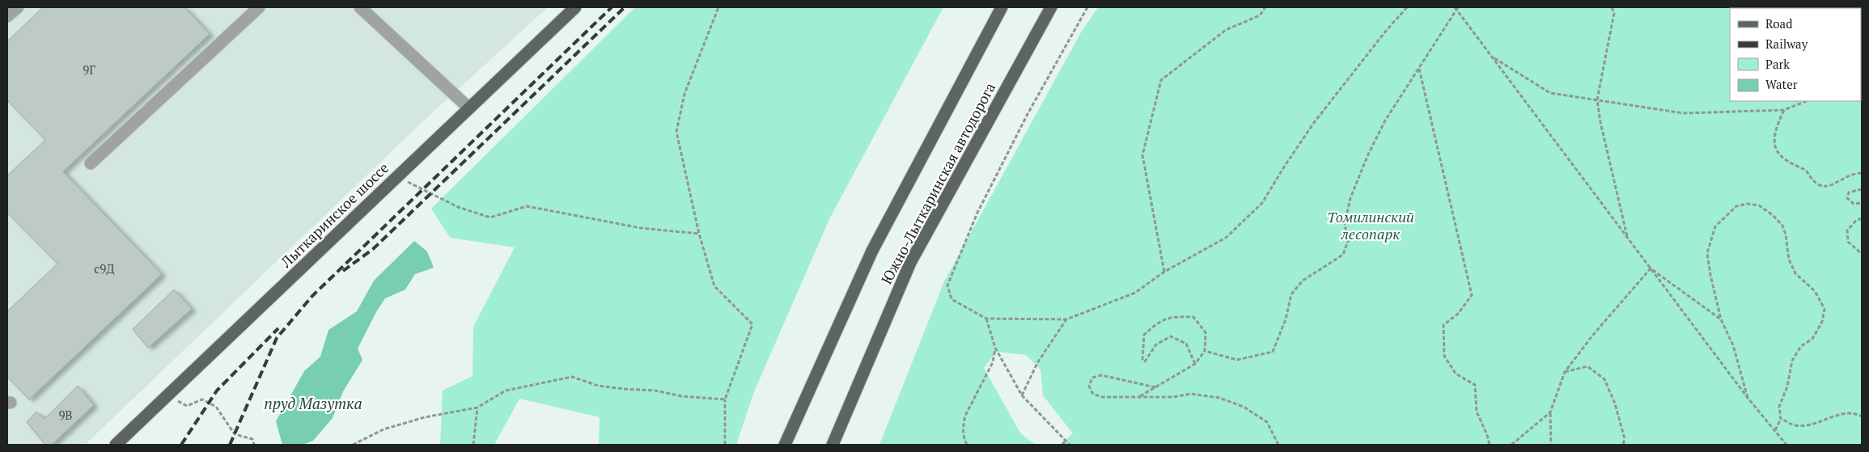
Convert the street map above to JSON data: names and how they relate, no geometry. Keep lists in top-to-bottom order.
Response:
{
  "streets": {
    "main road": ["Южно-Лыткаринская автодорога", "Лыткаринское шоссе"]
  },
  "water": ["пруд Мазутка"],
  "parks": ["Томилинский лесопарк"],
  "house_numbers": ["9Г", "с9Д", "9В"],
  "legend": [
    "Road",
    "Railway",
    "Park",
    "Water"
  ]
}
